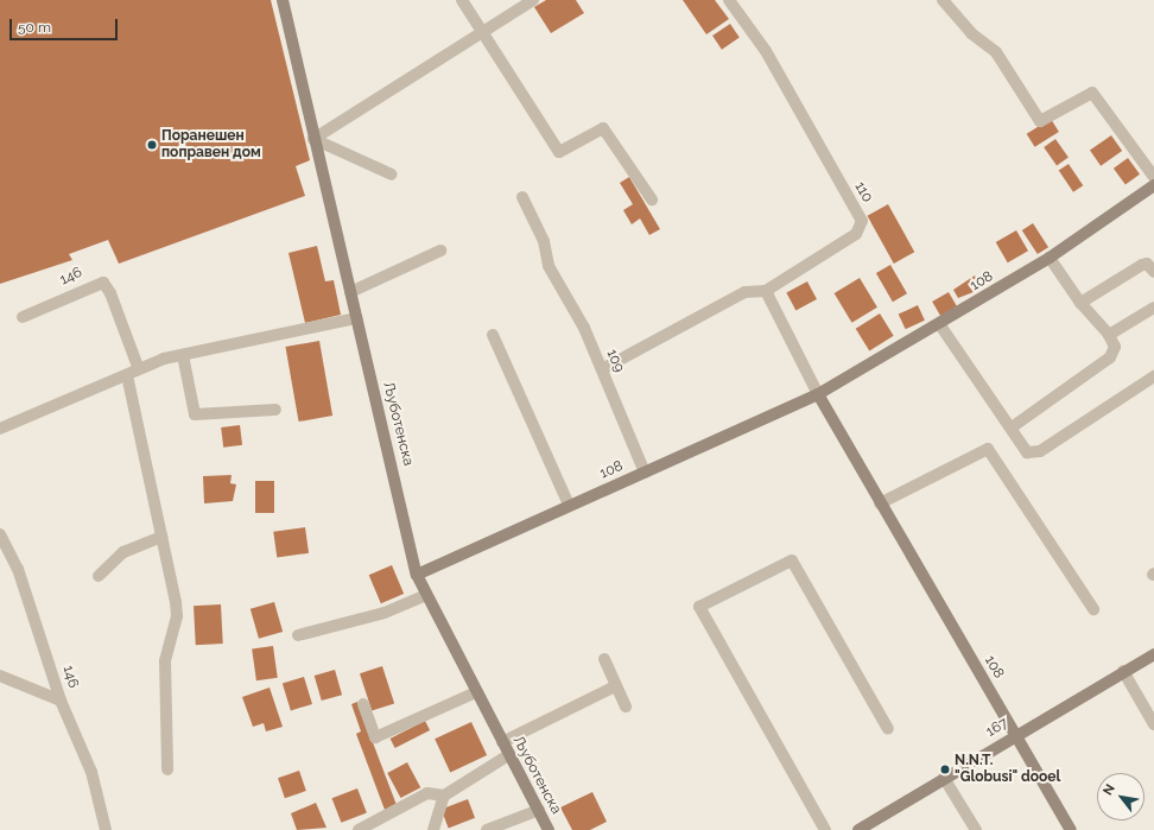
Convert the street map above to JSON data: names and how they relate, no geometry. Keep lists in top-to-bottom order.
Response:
{
  "streets": {
    "street": [
      "110",
      "146",
      "108",
      "109",
      "Љуботенска",
      "167"
    ]
  },
  "crossings": [
    ["108", "109"],
    ["108", "Љуботенска"],
    ["108", "167"]
  ],
  "places": ["Поранешен поправен дом", "N.N.T. \"Globusi\" dooel"],
  "scale_bar": "50 m",
  "north": "top left"
}
